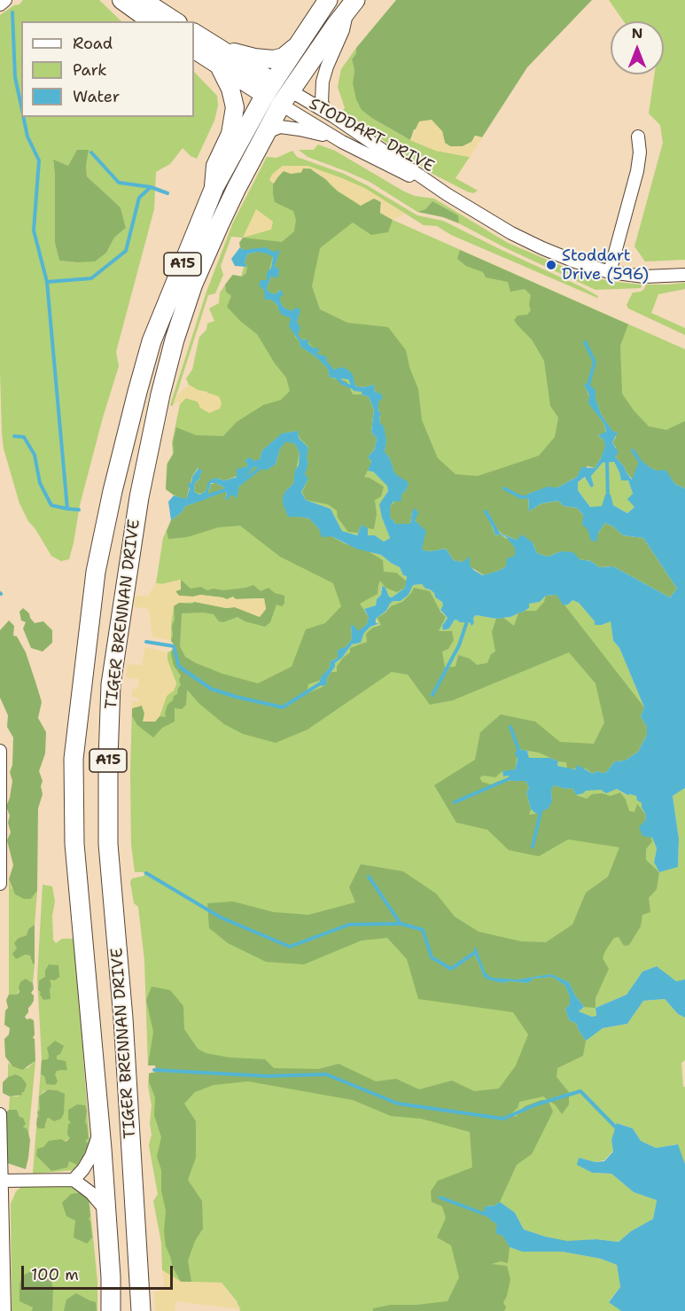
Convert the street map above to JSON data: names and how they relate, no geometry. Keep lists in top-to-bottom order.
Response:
{
  "streets": {
    "main road": ["A15", "TIGER BRENNAN DRIVE"],
    "street": ["STODDART DRIVE"]
  },
  "crossings": [
    ["STODDART DRIVE", "TIGER BRENNAN DRIVE"]
  ],
  "places": ["Stoddart Drive (596)"],
  "legend": ["Road", "Park", "Water"],
  "scale_bar": "100 m",
  "north": "top"
}
